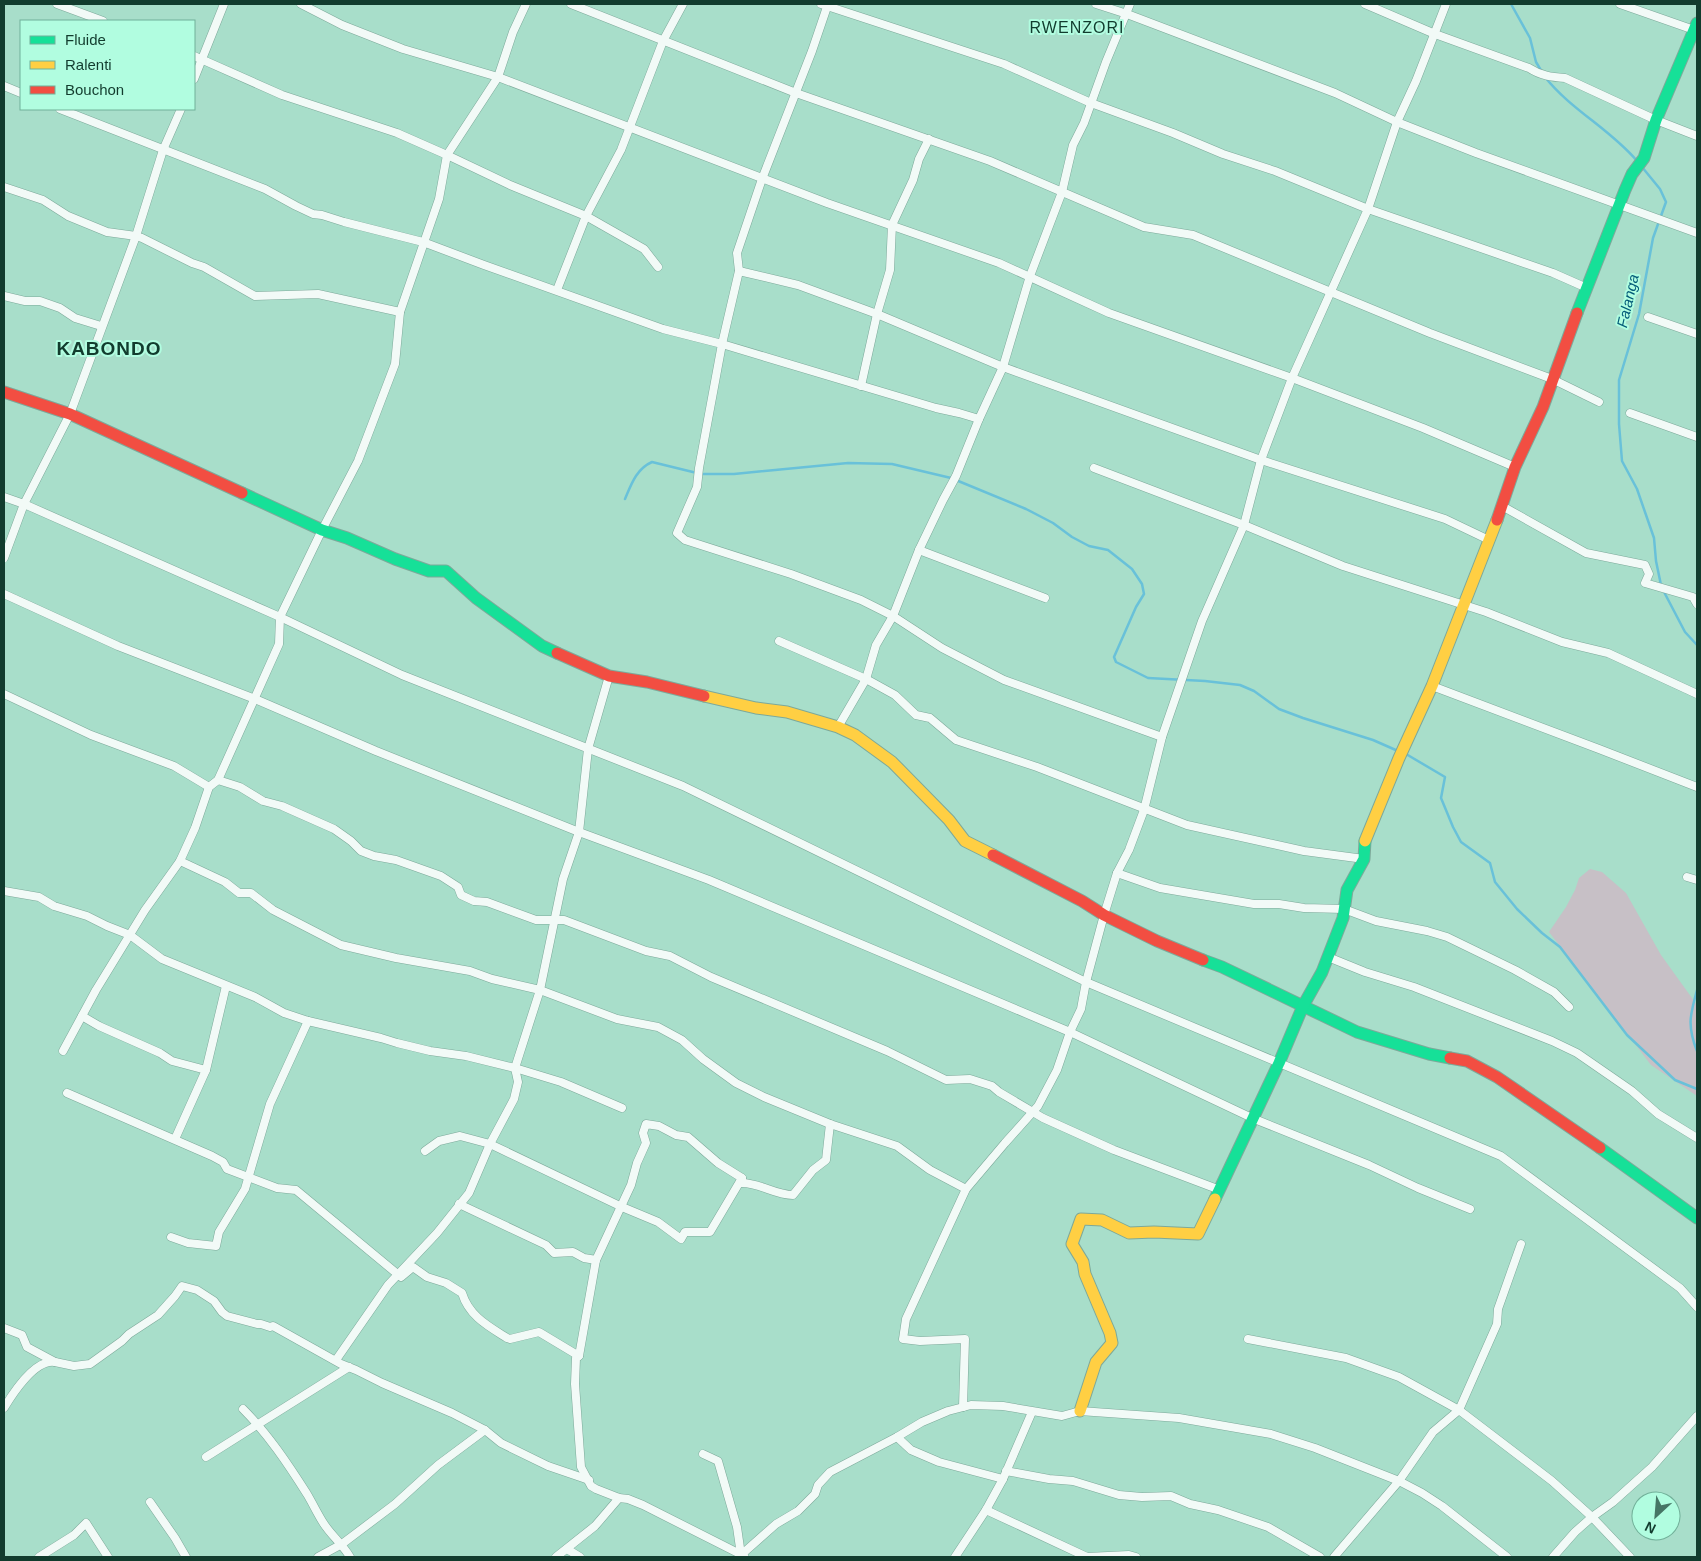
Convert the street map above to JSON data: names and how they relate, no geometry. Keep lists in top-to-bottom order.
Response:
{
  "districts": ["RWENZORI", "KABONDO"],
  "water": ["Falanga"],
  "legend": ["Fluide", "Ralenti", "Bouchon"],
  "north": "bottom left"
}
